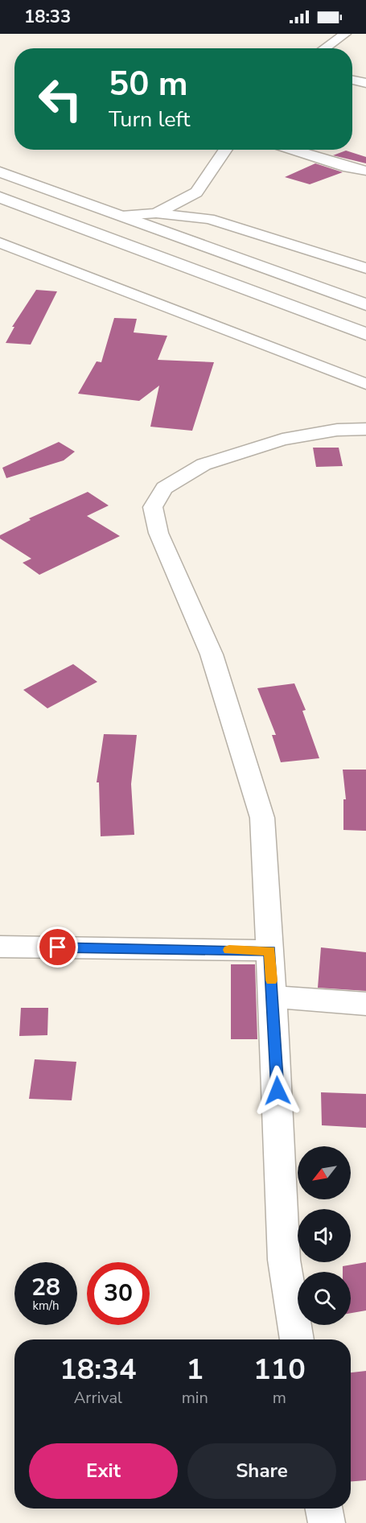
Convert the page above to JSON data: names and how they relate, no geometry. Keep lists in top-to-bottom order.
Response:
{
  "north": "bottom left",
  "page": {
    "status": "18:33",
    "turn": ["50 m", "Turn left"],
    "speed": "28 km/h",
    "limit": "30",
    "eta": [
      "18:34",
      "Arrival",
      "1",
      "min",
      "110",
      "m"
    ],
    "buttons": ["Exit", "Share"]
  }
}
